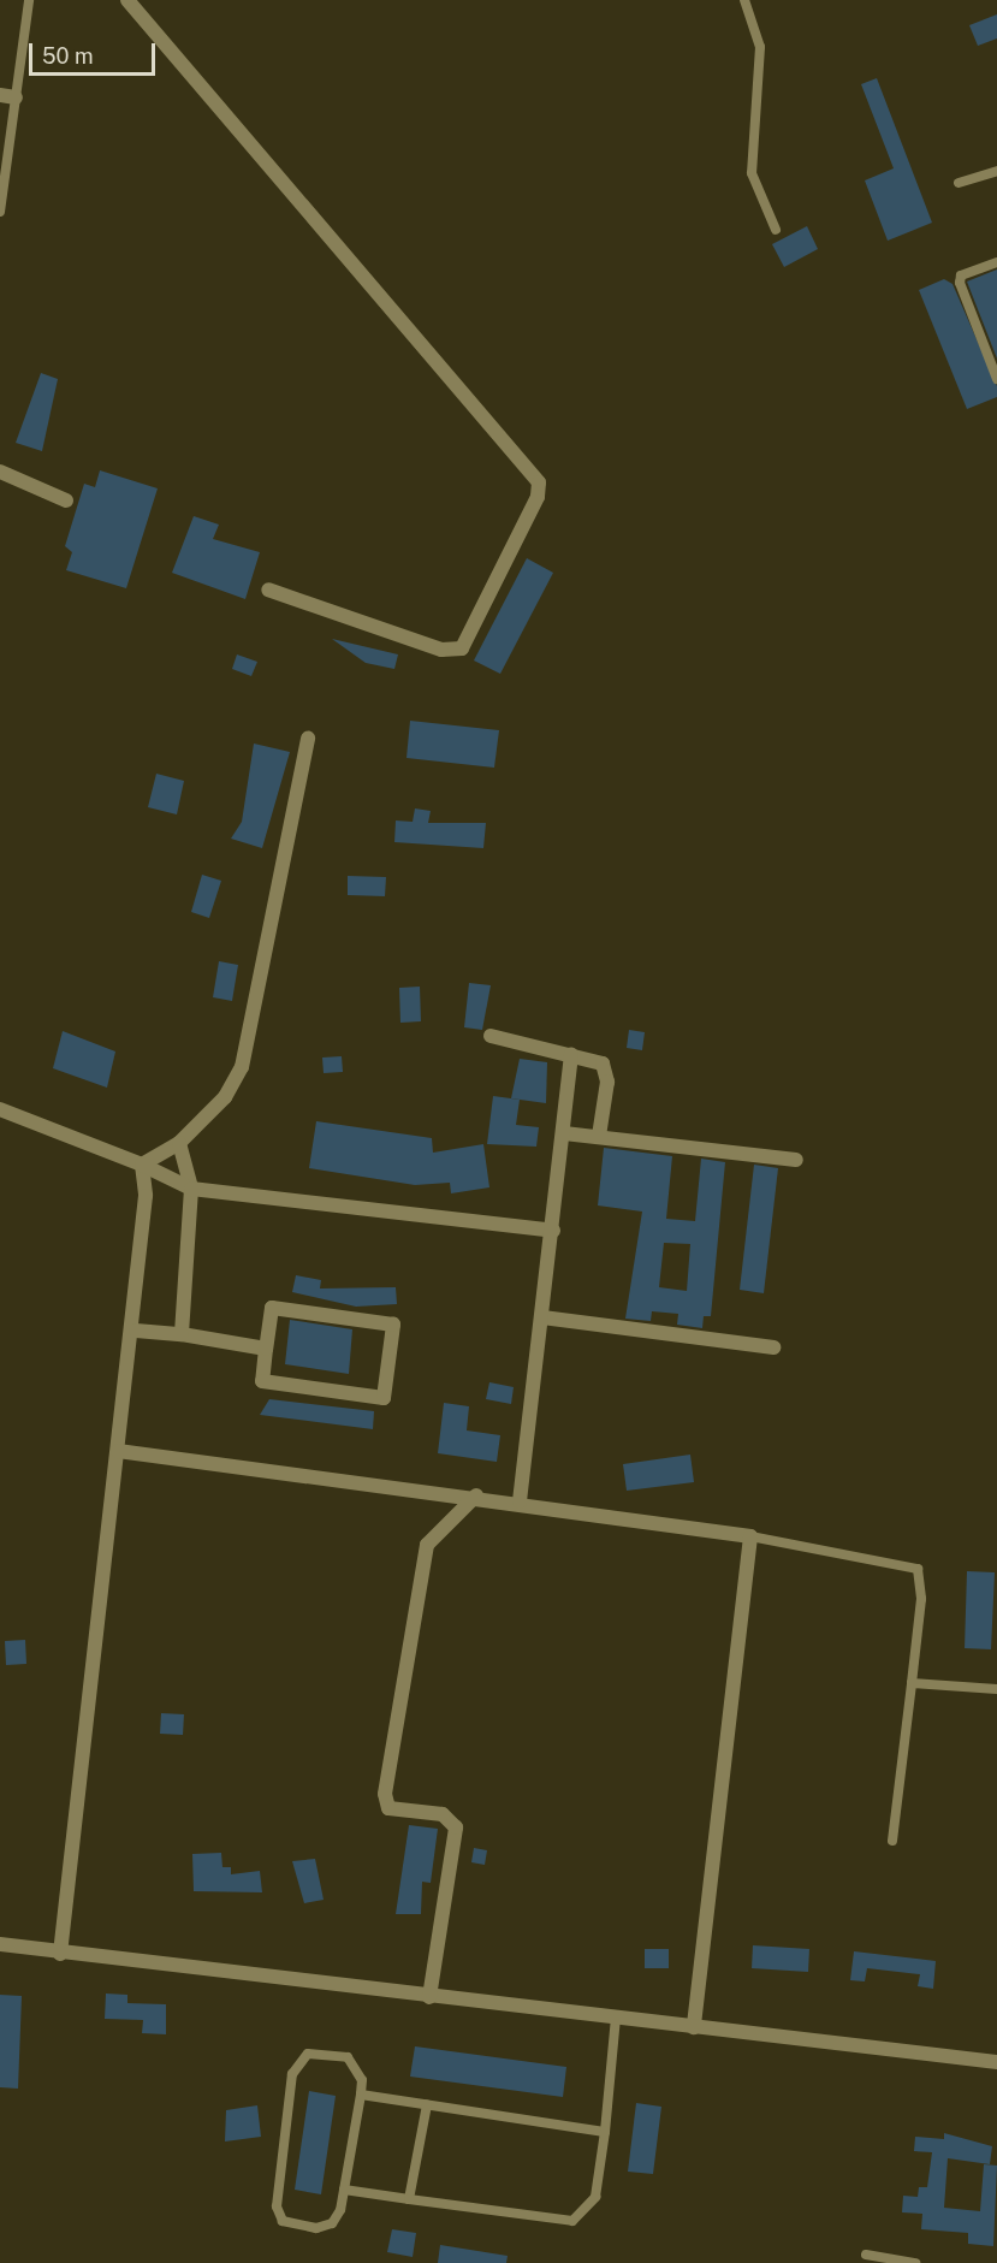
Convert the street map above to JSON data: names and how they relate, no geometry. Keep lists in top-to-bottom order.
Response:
{
  "scale_bar": "50 m"
}
